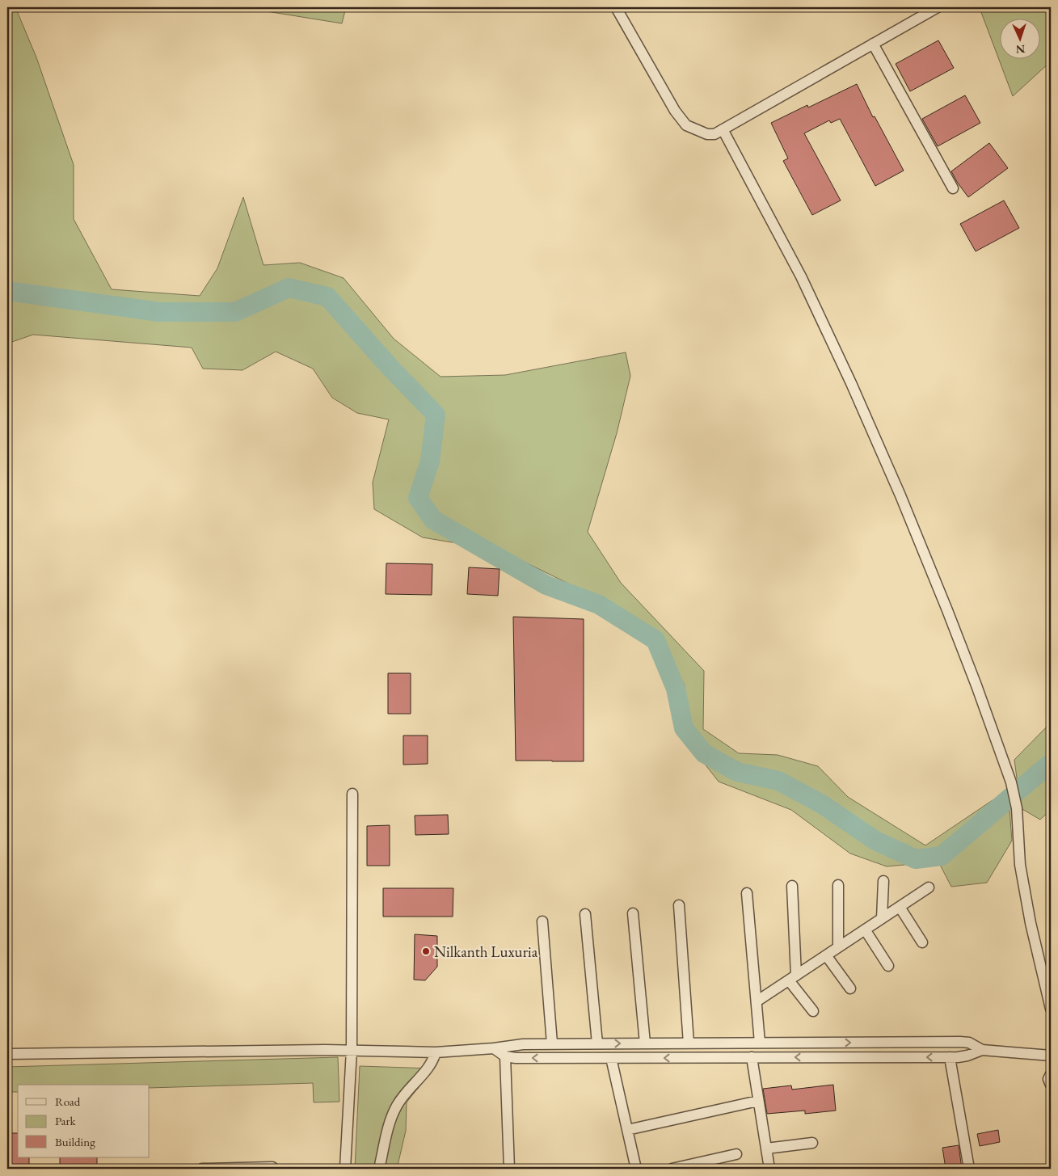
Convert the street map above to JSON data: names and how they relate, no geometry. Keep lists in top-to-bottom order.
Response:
{
  "places": ["Nilkanth Luxuria"],
  "legend": ["Road", "Park", "Building"],
  "north": "bottom"
}
